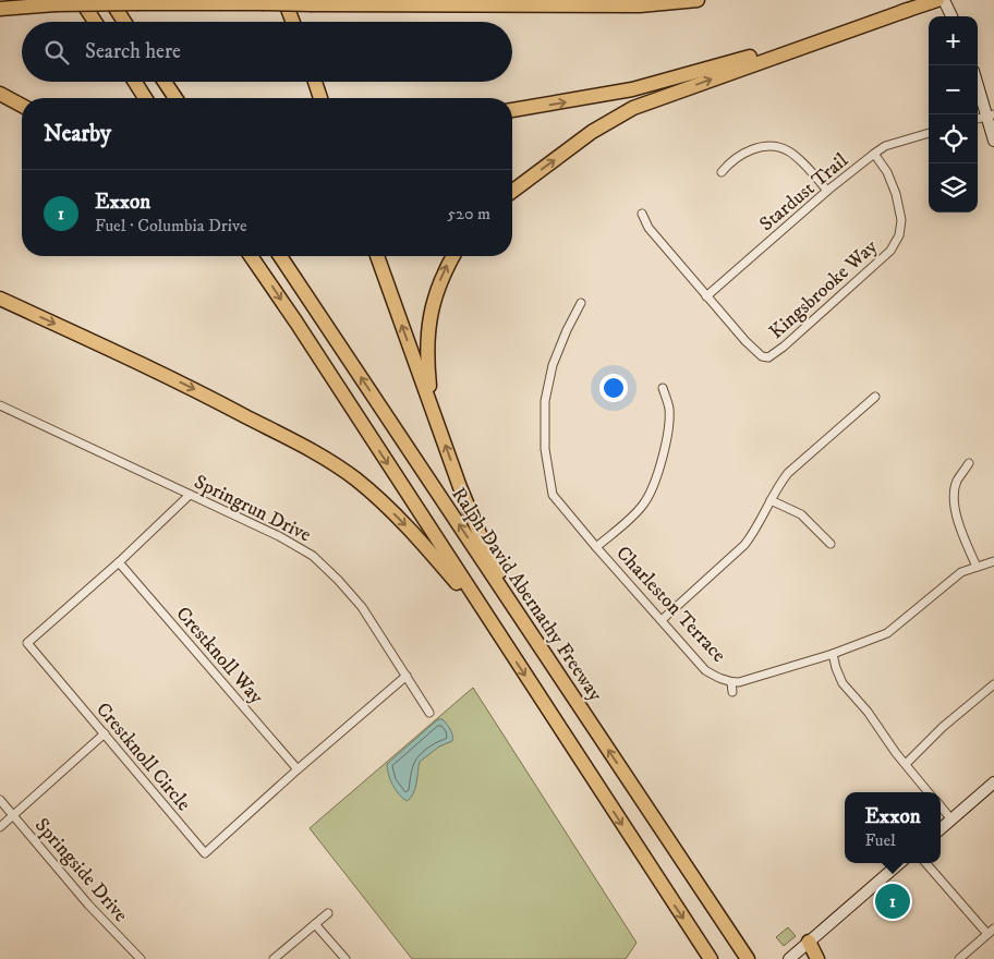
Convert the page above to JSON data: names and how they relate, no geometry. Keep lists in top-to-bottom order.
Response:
{
  "streets": {
    "highway": ["Ralph David Abernathy Freeway"],
    "street": [
      "Stardust Trail",
      "Kingsbrooke Way",
      "Springrun Drive",
      "Charleston Terrace",
      "Crestknoll Way",
      "Crestknoll Circle",
      "Springside Drive"
    ]
  },
  "crossings": [
    ["Stardust Trail", "Kingsbrooke Way"],
    ["Springrun Drive", "Crestknoll Circle"],
    ["Crestknoll Way", "Crestknoll Circle"]
  ],
  "page": {
    "map_buttons": ["+", "−"],
    "search": "Search here",
    "heading": "Nearby",
    "list": [
      {
        "mark": "1",
        "name": "Exxon",
        "note": "Fuel · Columbia Drive",
        "value": "520 m"
      }
    ],
    "popup": ["Exxon", "Fuel"],
    "pins": "1"
  }
}
